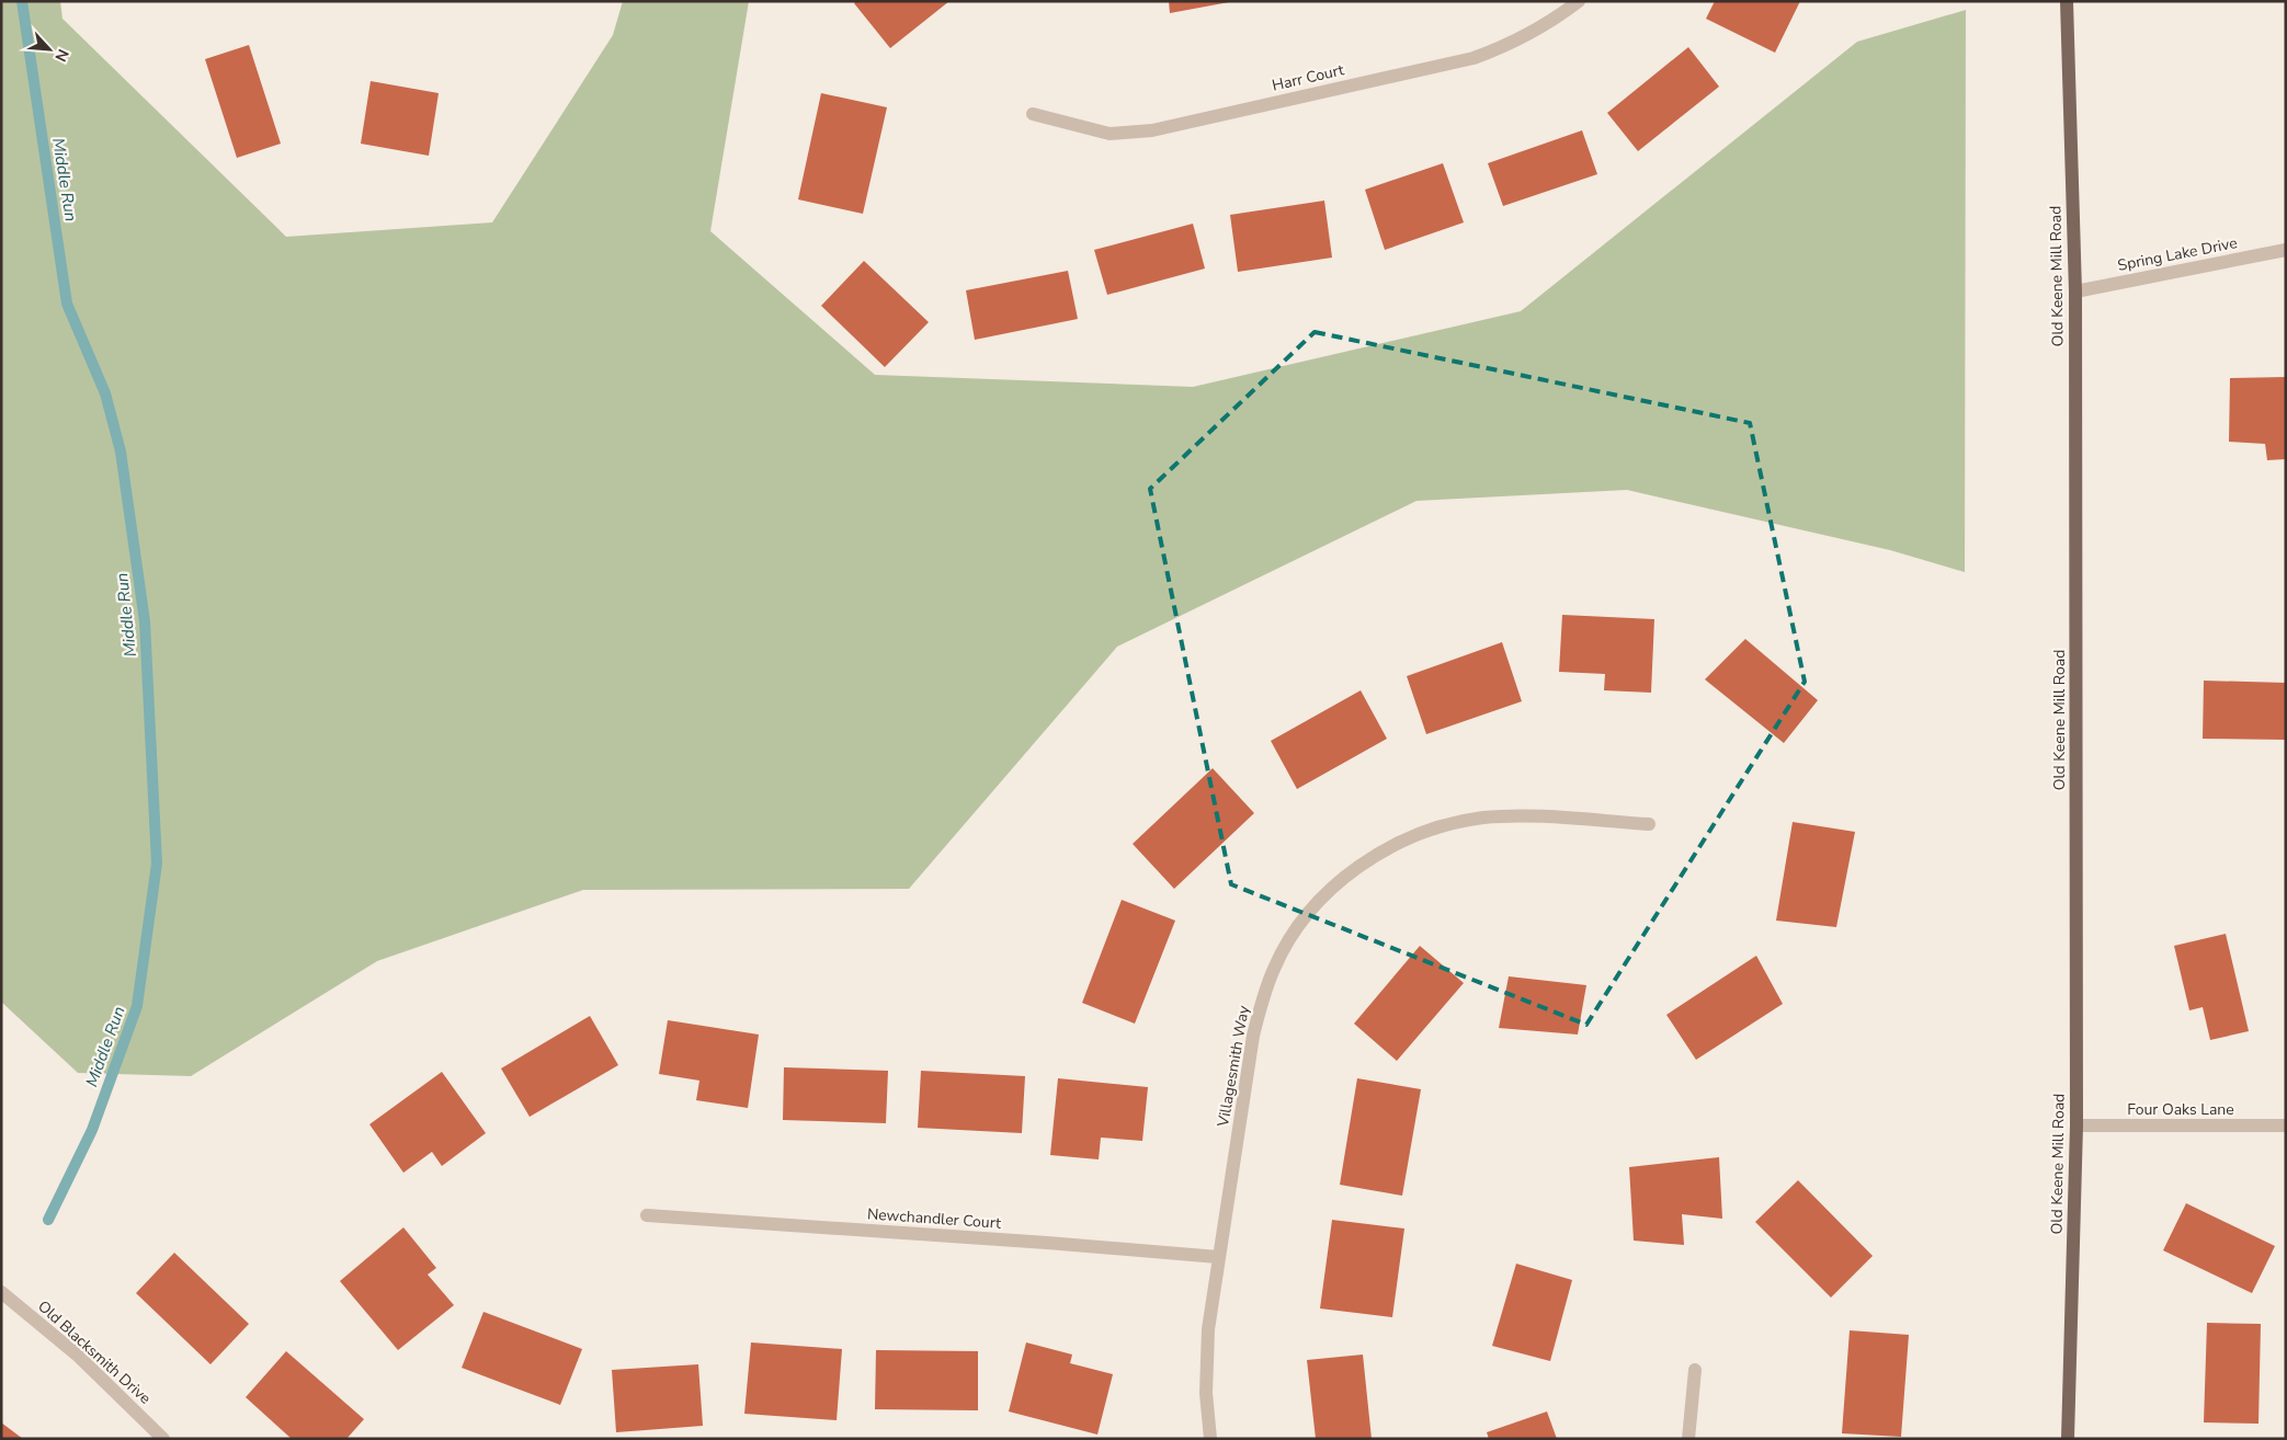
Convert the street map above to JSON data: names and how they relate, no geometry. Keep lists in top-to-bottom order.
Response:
{
  "streets": {
    "main road": ["Old Keene Mill Road"],
    "street": [
      "Harr Court",
      "Spring Lake Drive",
      "Villagesmith Way",
      "Four Oaks Lane",
      "Newchandler Court",
      "Old Blacksmith Drive"
    ]
  },
  "crossings": [
    ["Spring Lake Drive", "Old Keene Mill Road"],
    ["Old Keene Mill Road", "Four Oaks Lane"],
    ["Villagesmith Way", "Newchandler Court"]
  ],
  "water": ["Middle Run"],
  "north": "bottom right"
}
